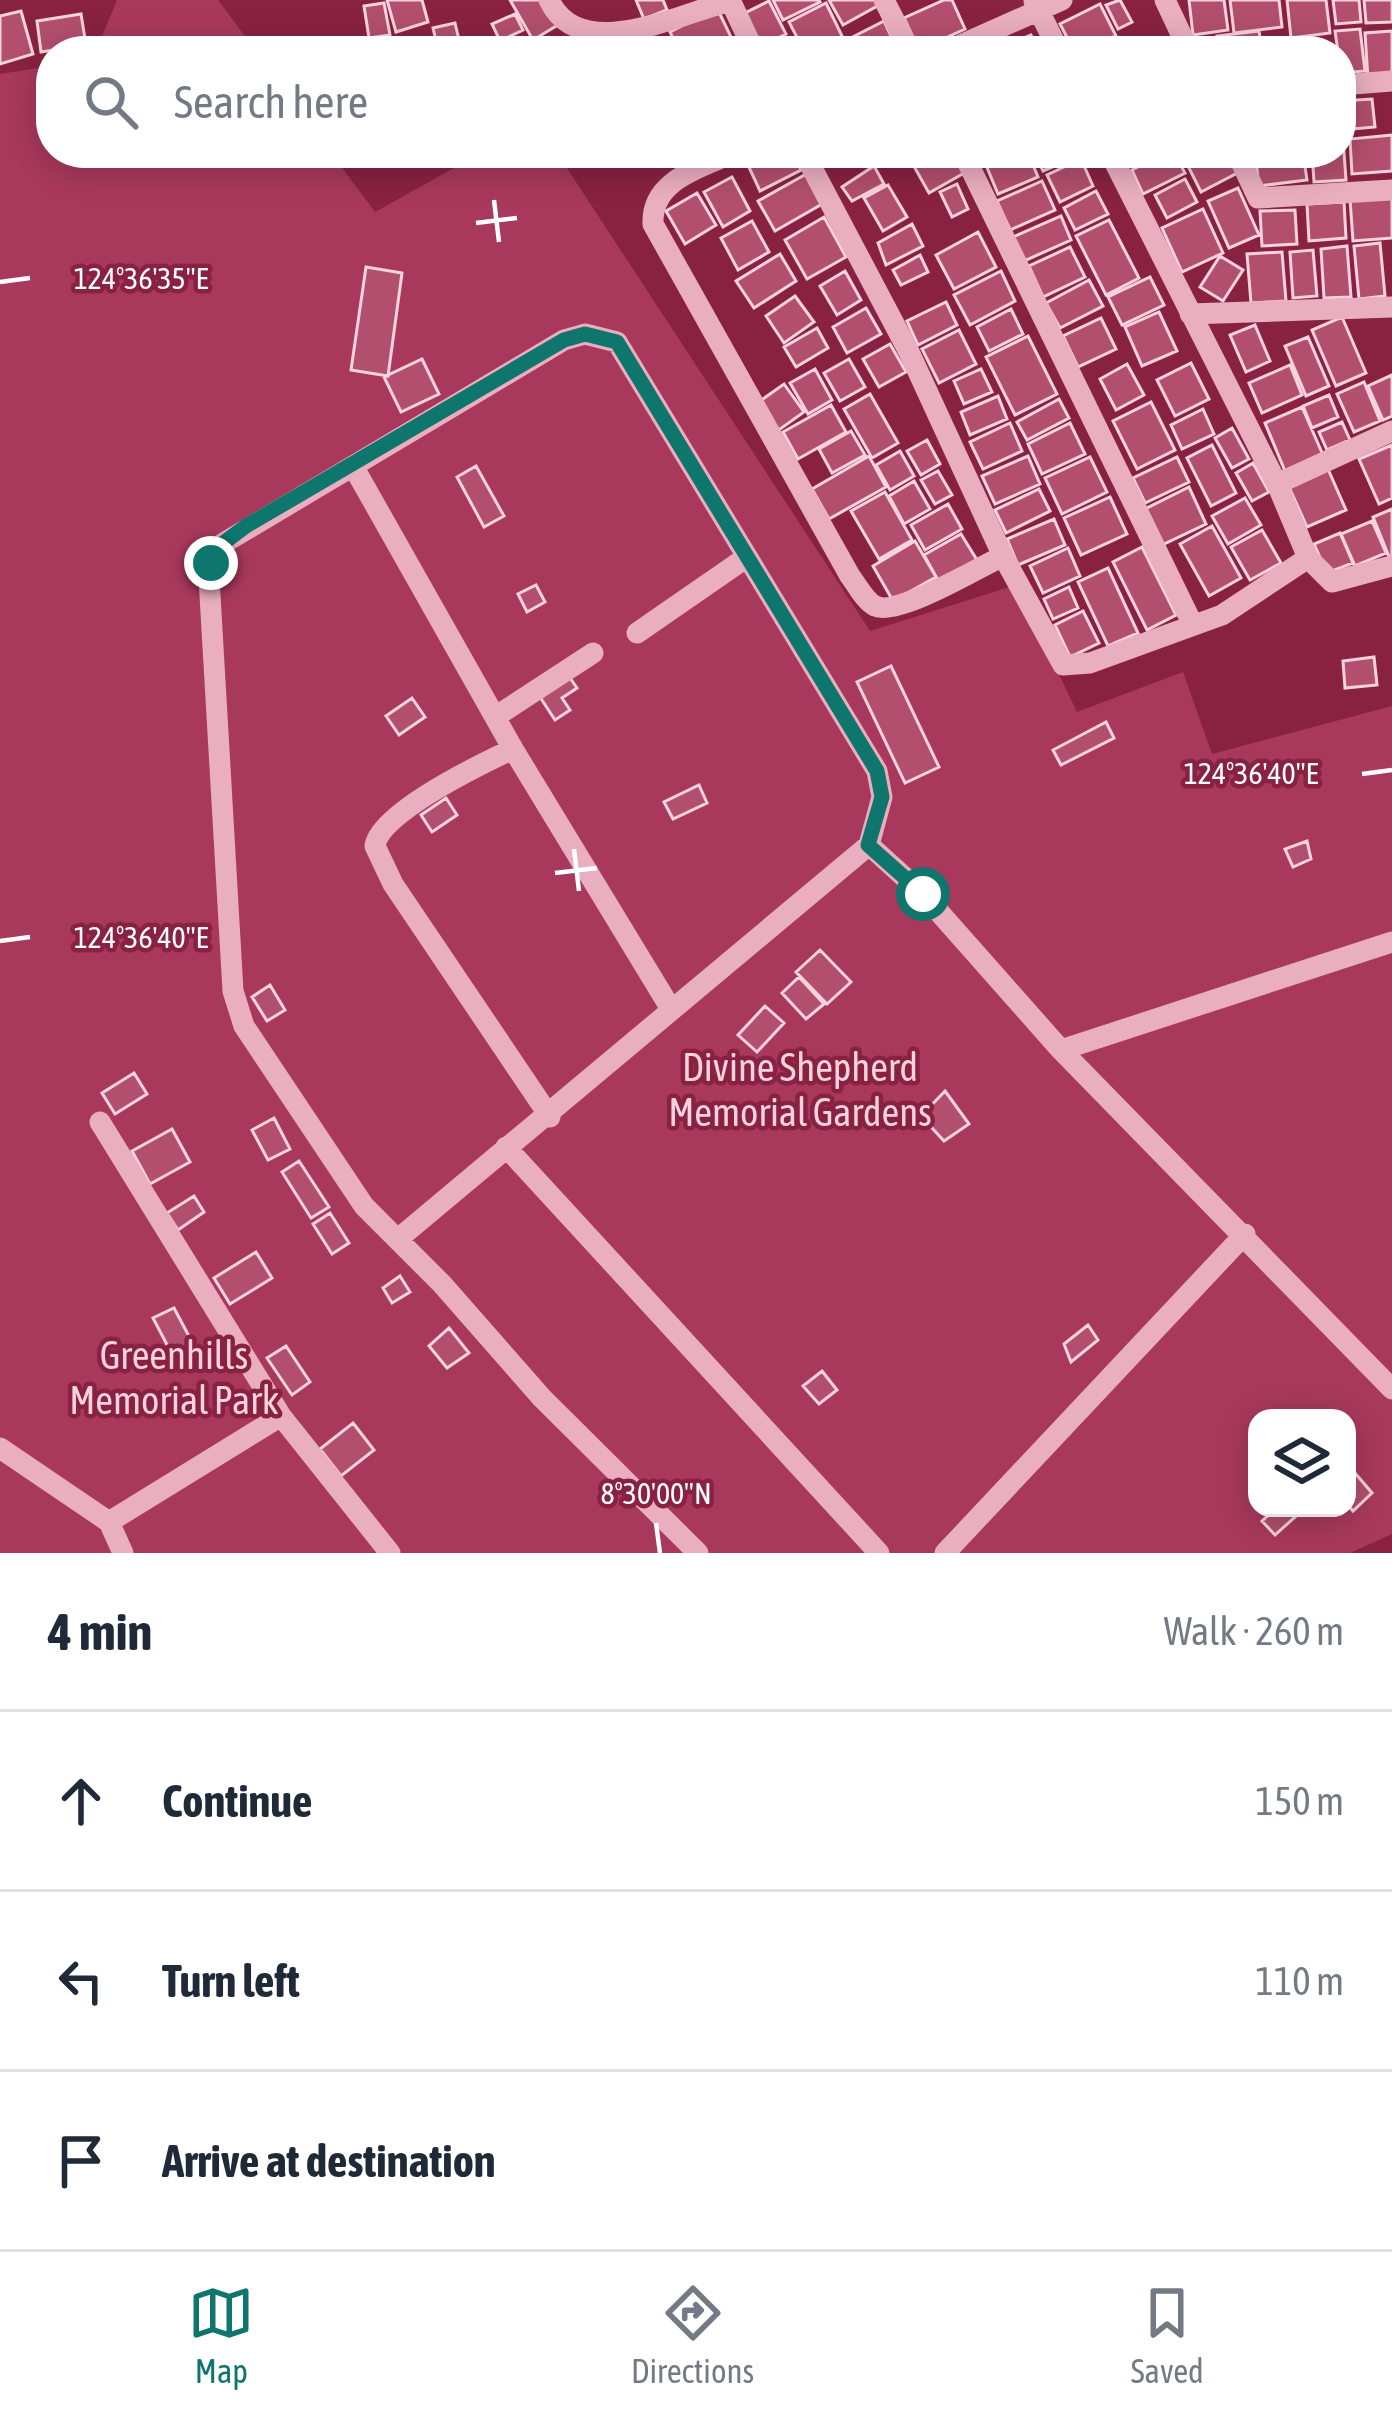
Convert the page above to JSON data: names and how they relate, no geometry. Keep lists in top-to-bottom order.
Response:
{
  "parks": ["Divine Shepherd Memorial Gardens", "Greenhills Memorial Park"],
  "page": {
    "search": "Search here",
    "heading": ["4 min", "Walk · 260 m"],
    "list": [
      ["Continue", "150 m"],
      ["Turn left", "110 m"],
      "Arrive at destination"
    ],
    "nav": ["Map", "Directions", "Saved"]
  },
  "coordinates": ["124°36'35\"E", "124°36'40\"E", "8°30'00\"N"]
}
